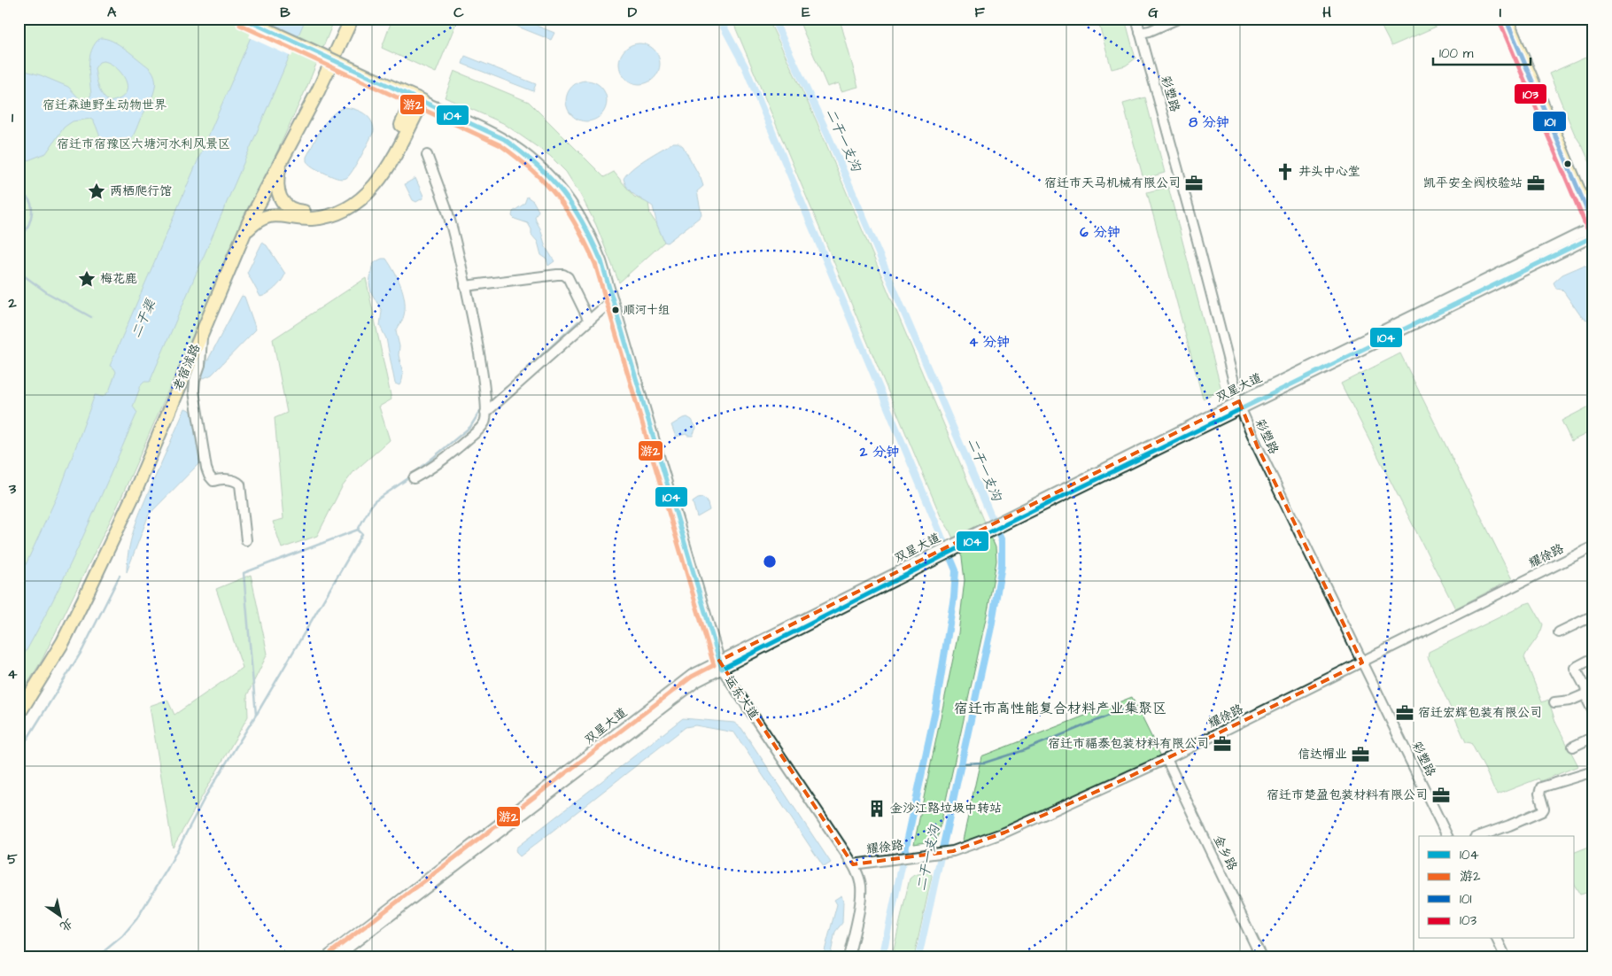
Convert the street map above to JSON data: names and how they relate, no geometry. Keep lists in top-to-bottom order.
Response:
{
  "streets": {
    "main road": ["老宿沭路", "运东大道"],
    "street": [
      "彩塑路",
      "双星大道",
      "耀徐路",
      "金乡路"
    ]
  },
  "crossings": [
    ["彩塑路", "双星大道"],
    ["彩塑路", "耀徐路"],
    ["双星大道", "运东大道"],
    ["耀徐路", "运东大道"],
    ["耀徐路", "金乡路"]
  ],
  "districts": ["宿迁市高性能复合材料产业集聚区"],
  "water": ["二干一支沟", "二干渠"],
  "parks": ["宿迁森迪野生动物世界", "宿迁市宿豫区六塘河水利风景区"],
  "places": {
    "church": ["井头中心堂"],
    "office": [
      "宿迁市天马机械有限公司",
      "凯平安全阀校验站",
      "宿迁宏辉包装有限公司",
      "宿迁市福泰包装材料有限公司",
      "信达帽业",
      "宿迁市楚盈包装材料有限公司"
    ],
    "place": ["两栖爬行馆", "梅花鹿"],
    "other": ["顺河十组"],
    "building": ["金沙江路垃圾中转站"]
  },
  "lines": [
    "transit line 104",
    "transit line 101",
    "transit line 103",
    "transit line 游2"
  ],
  "legend": [
    "104",
    "游2",
    "101",
    "103"
  ],
  "scale_bar": "100 m",
  "north": "bottom right",
  "grid": {
    "columns": [
      "A",
      "B",
      "C",
      "D",
      "E",
      "F",
      "G",
      "H",
      "I"
    ],
    "rows": [
      "1",
      "2",
      "3",
      "4",
      "5"
    ]
  },
  "rings": [
    "8 分钟",
    "6 分钟",
    "4 分钟",
    "2 分钟"
  ]
}
